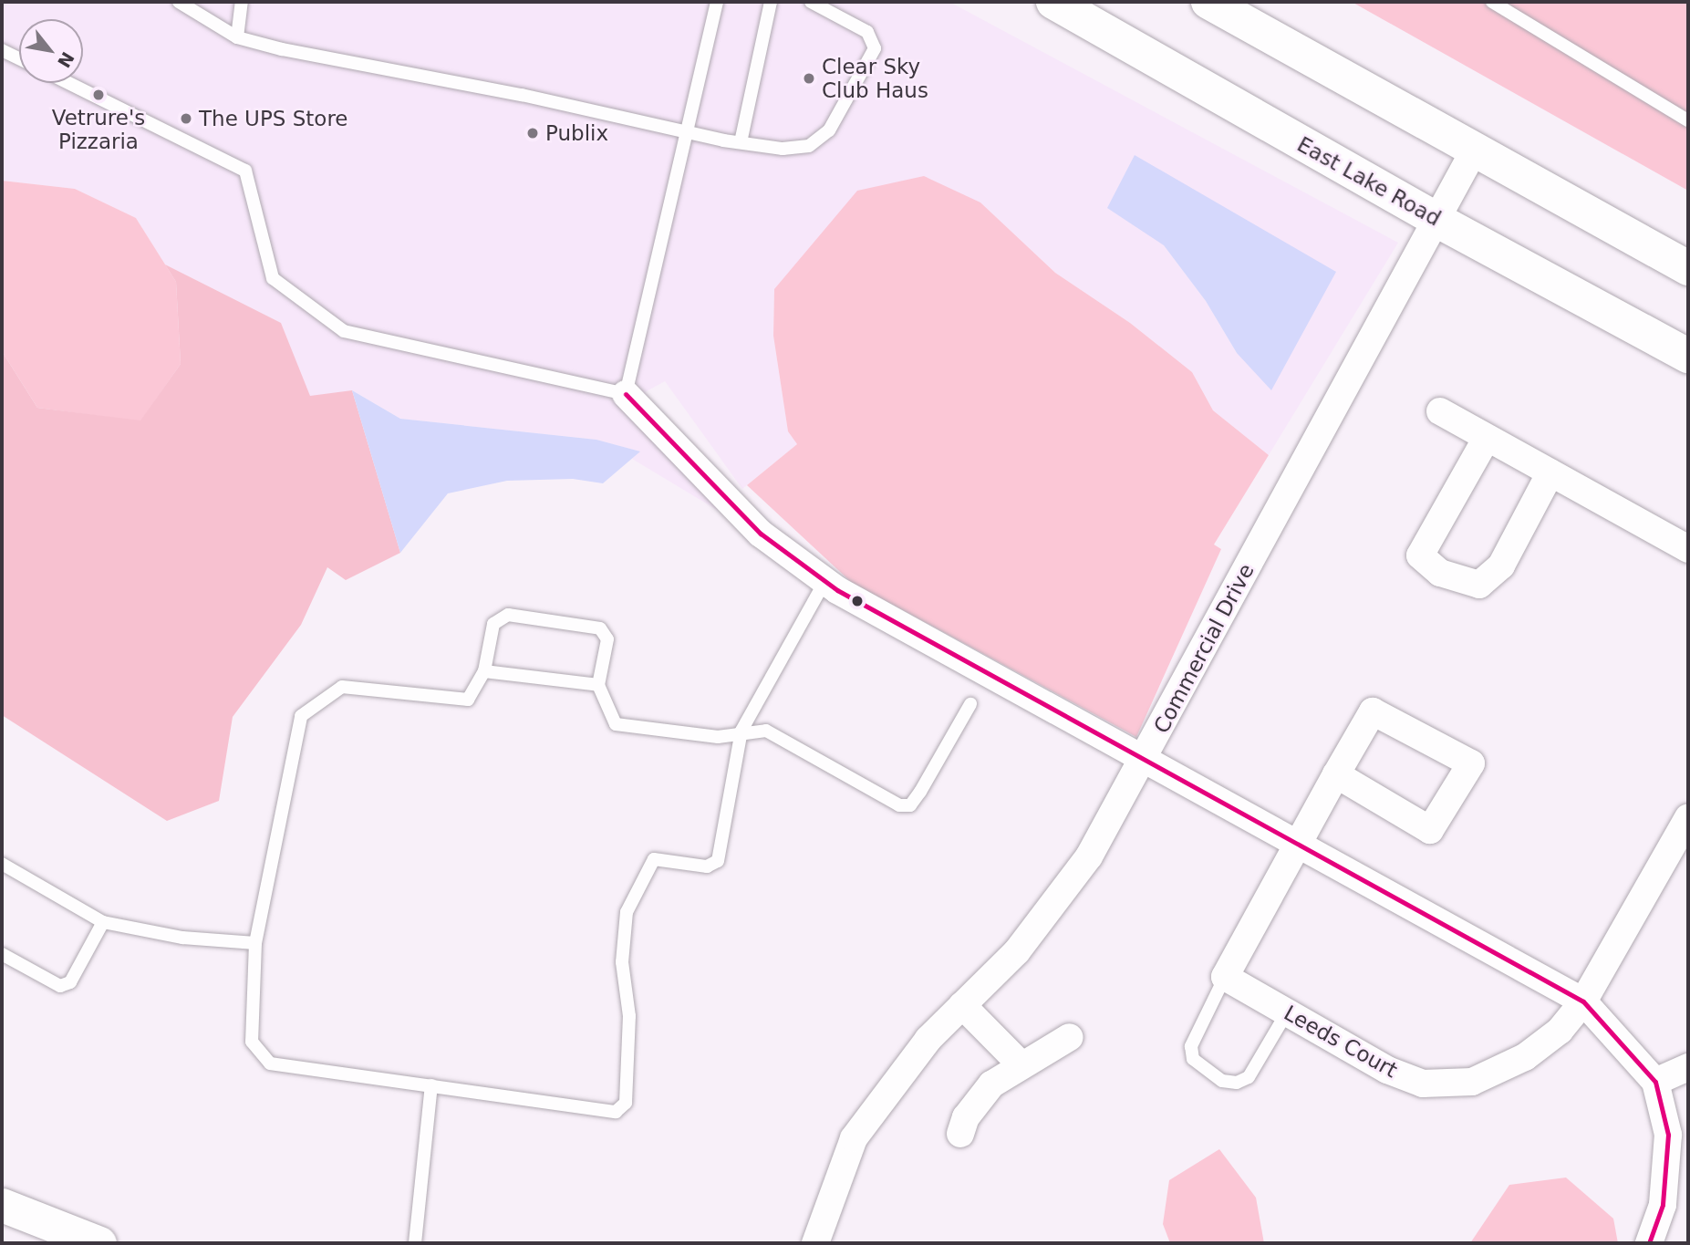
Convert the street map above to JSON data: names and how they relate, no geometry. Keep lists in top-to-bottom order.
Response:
{
  "streets": {
    "main road": ["East Lake Road"],
    "street": ["Commercial Drive", "Leeds Court"]
  },
  "crossings": [
    ["East Lake Road", "Commercial Drive"]
  ],
  "places": [
    "Clear Sky Club Haus",
    "Vetrure's Pizzaria",
    "The UPS Store",
    "Publix"
  ],
  "north": "bottom right"
}
